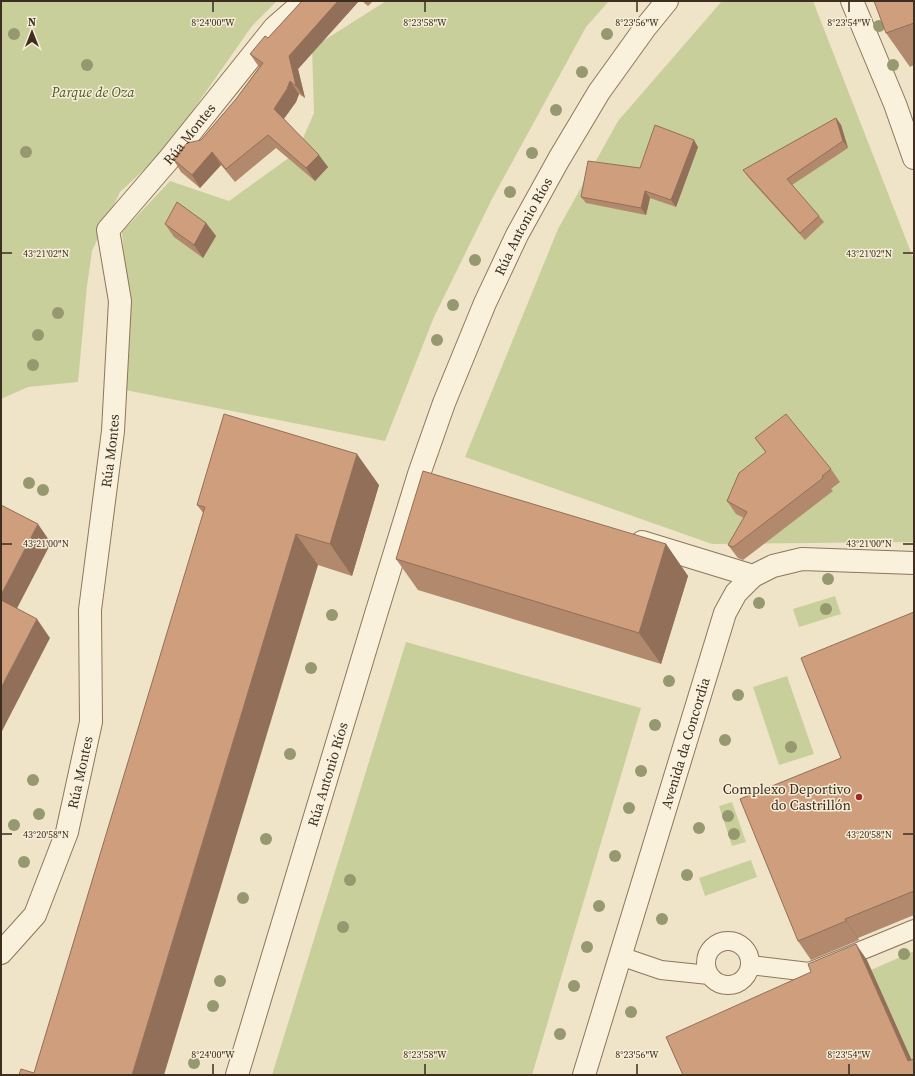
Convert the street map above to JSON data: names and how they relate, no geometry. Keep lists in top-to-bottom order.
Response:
{
  "streets": {
    "street": ["Rúa Montes", "Rúa Antonio Ríos", "Avenida da Concordia"]
  },
  "parks": ["Parque de Oza"],
  "places": ["Complexo Deportivo do Castrillón"],
  "north": "top",
  "coordinates": [
    "8°24'00\"W",
    "8°23'58\"W",
    "8°23'56\"W",
    "8°23'54\"W",
    "43°21'02\"N",
    "43°21'00\"N",
    "43°20'58\"N"
  ]
}
